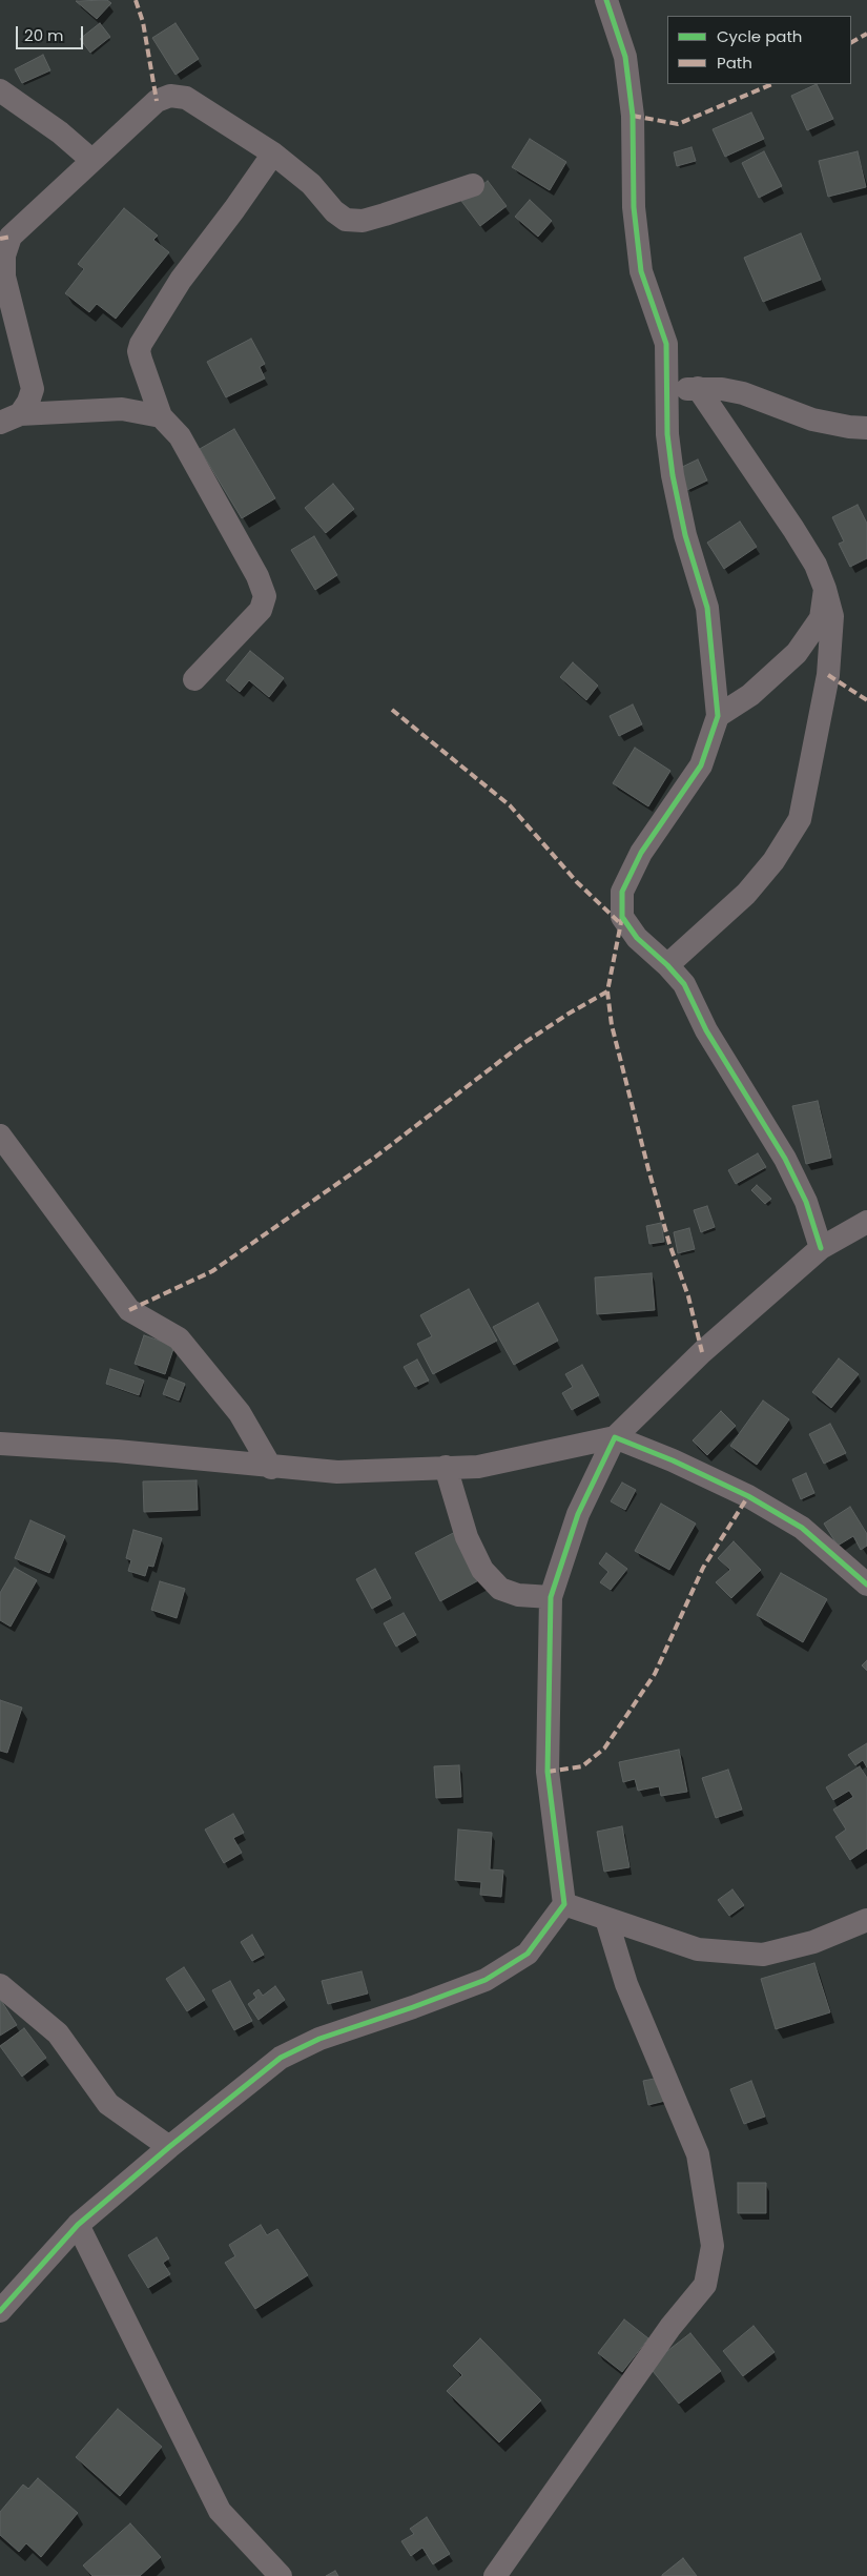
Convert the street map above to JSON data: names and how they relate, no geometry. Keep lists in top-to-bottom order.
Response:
{
  "legend": ["Cycle path", "Path"],
  "scale_bar": "20 m"
}
